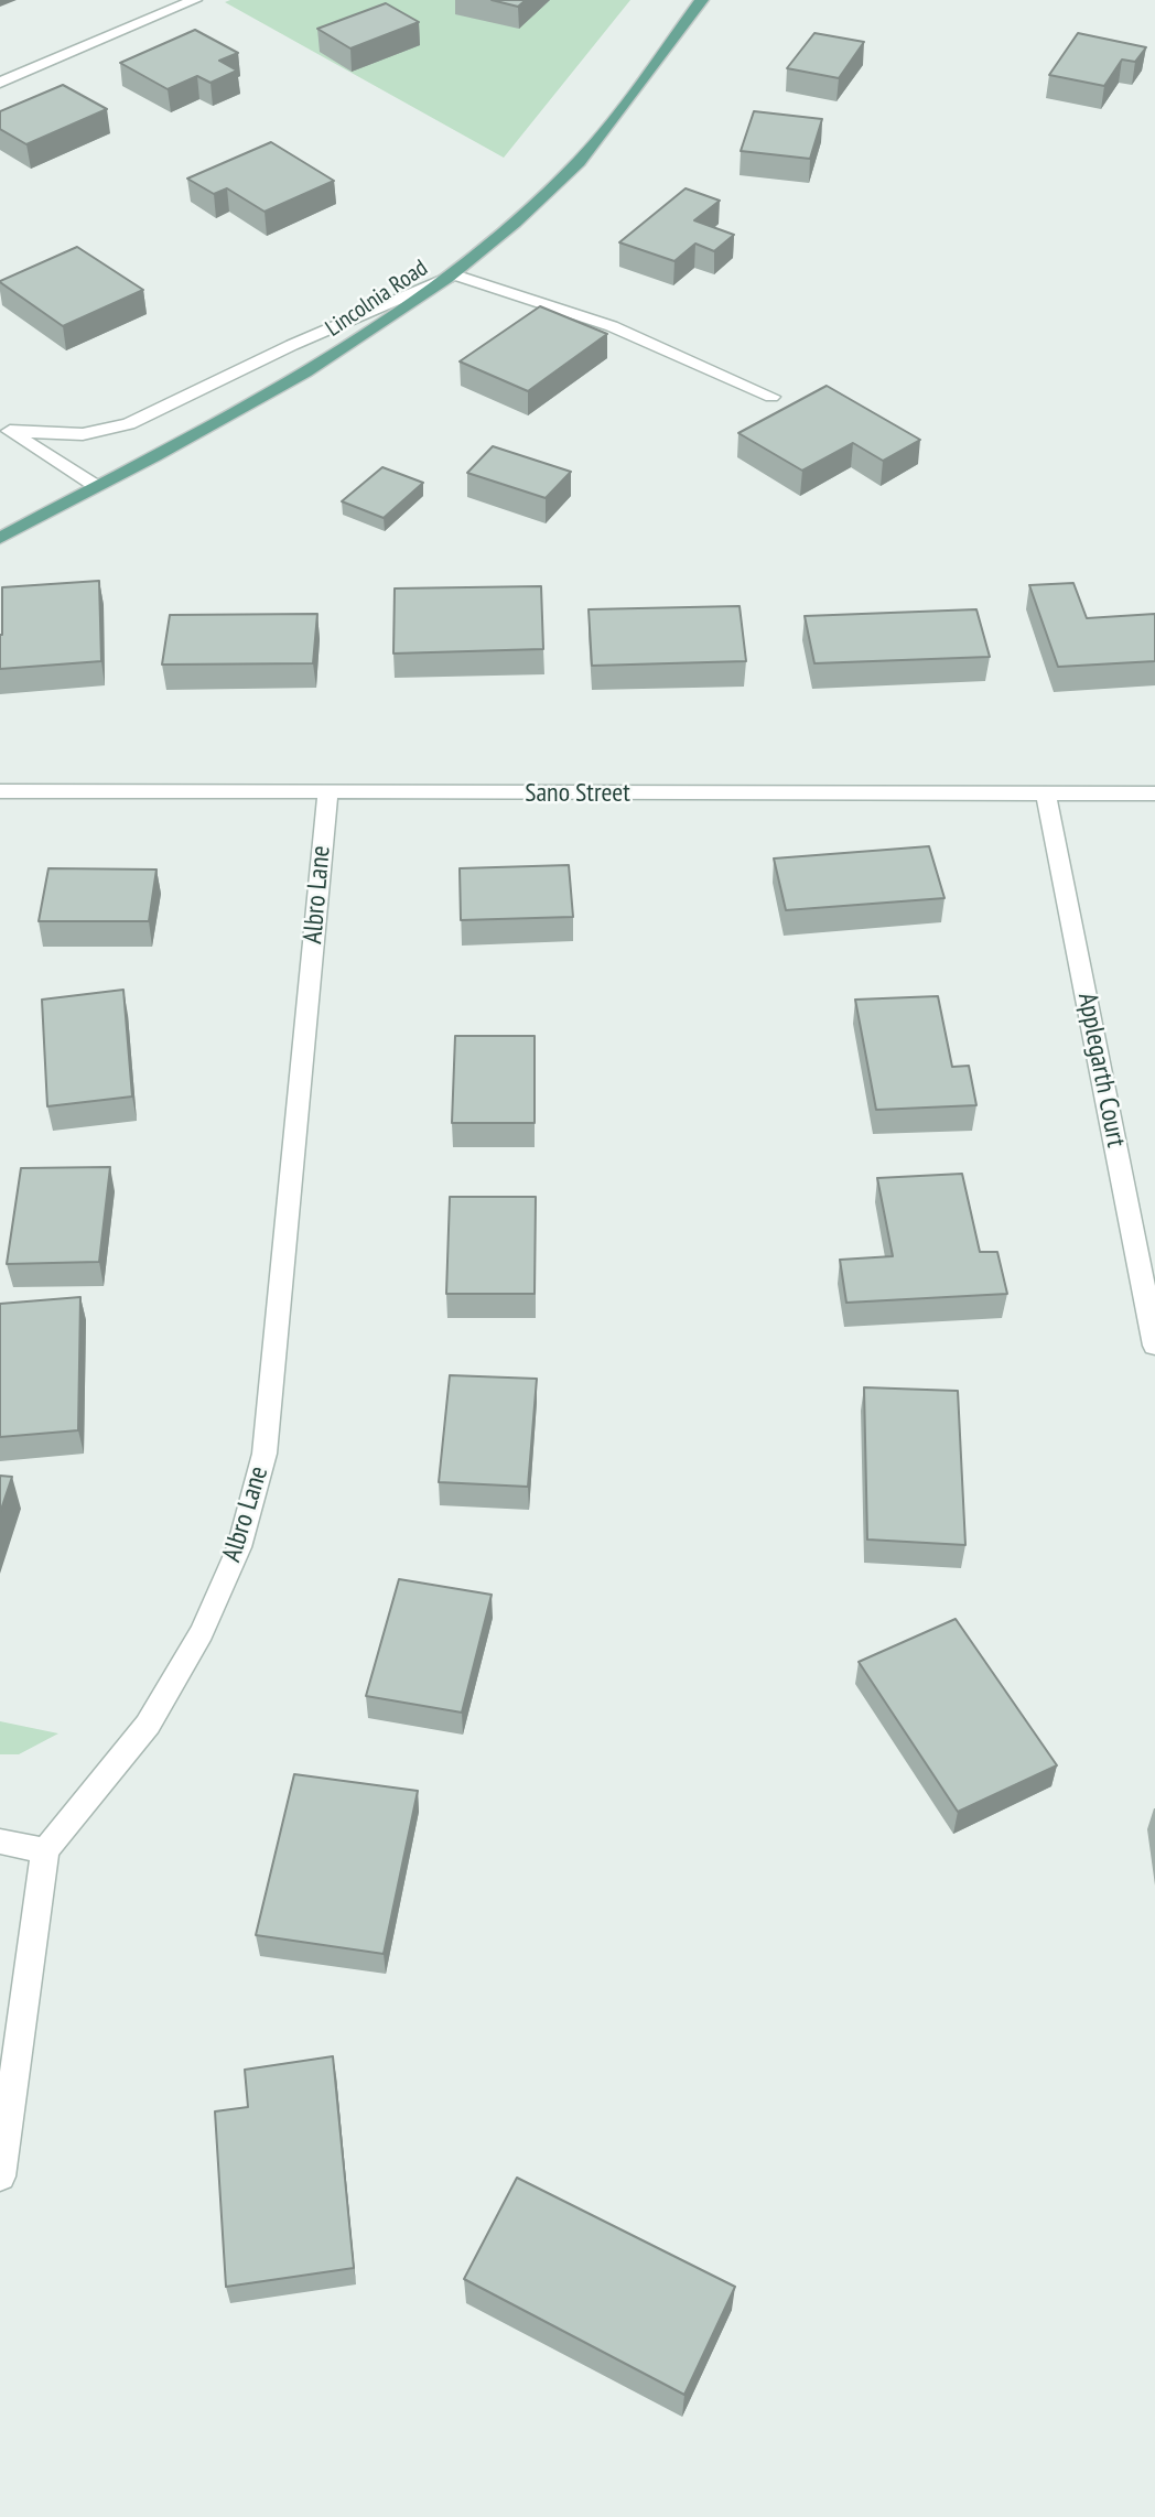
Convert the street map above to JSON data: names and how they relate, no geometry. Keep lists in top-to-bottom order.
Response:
{
  "streets": {
    "main road": ["Lincolnia Road"],
    "street": ["Sano Street", "Albro Lane", "Applegarth Court"]
  },
  "crossings": [
    ["Sano Street", "Albro Lane"],
    ["Sano Street", "Applegarth Court"]
  ]
}
